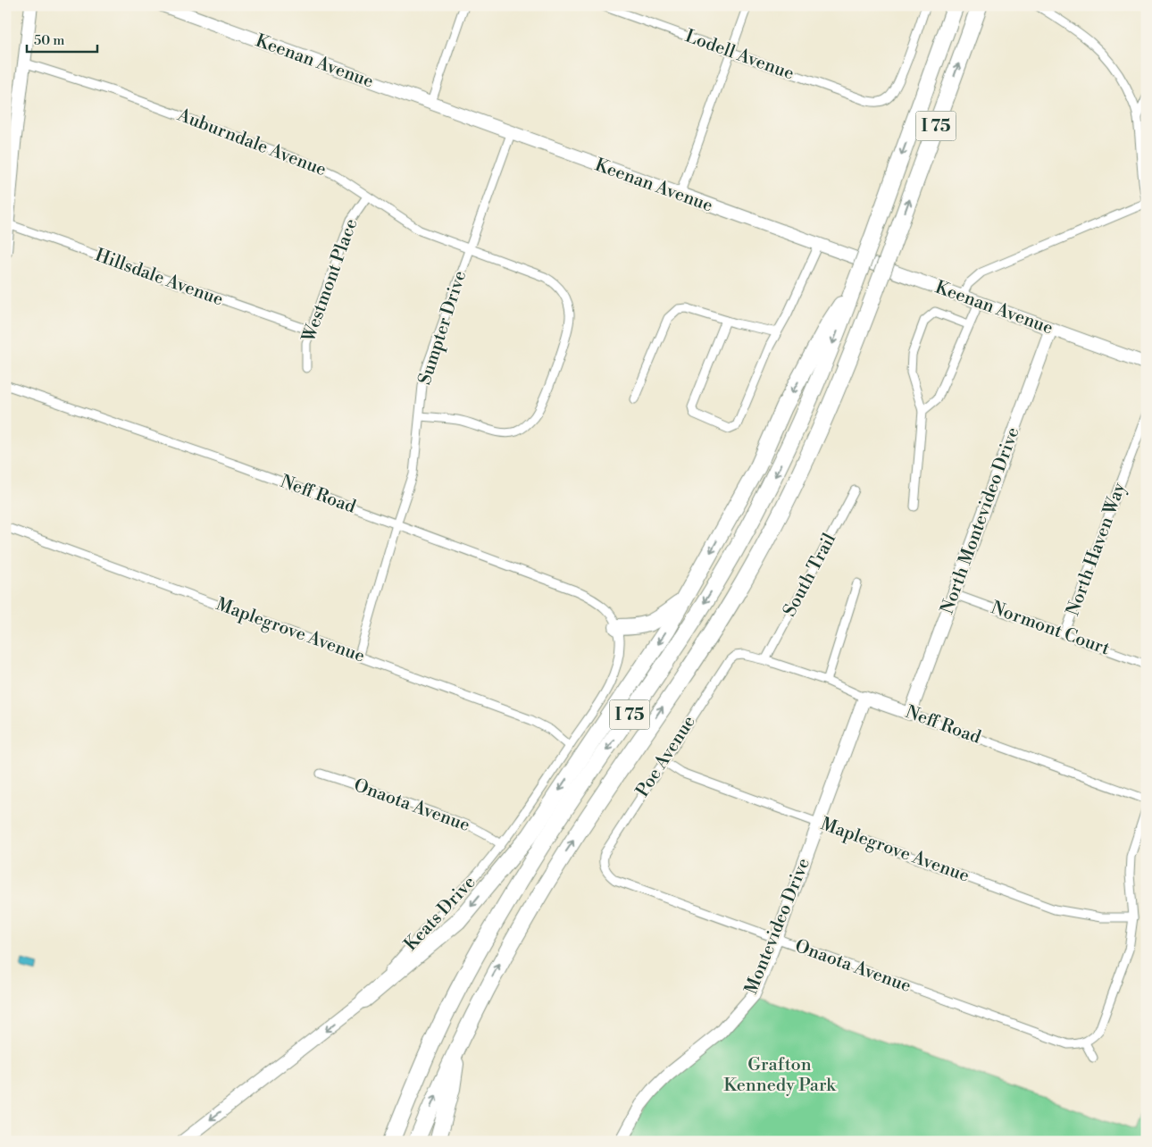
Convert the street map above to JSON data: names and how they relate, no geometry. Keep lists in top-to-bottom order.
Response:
{
  "streets": {
    "highway": ["I 75"],
    "street": [
      "Lodell Avenue",
      "Keenan Avenue",
      "Auburndale Avenue",
      "Hillsdale Avenue",
      "Westmont Place",
      "Sumpter Drive",
      "Neff Road",
      "North Montevideo Drive",
      "North Haven Way",
      "South Trail",
      "Normont Court",
      "Maplegrove Avenue",
      "Poe Avenue",
      "Onaota Avenue",
      "Keats Drive",
      "Montevideo Drive"
    ]
  },
  "crossings": [
    ["Keenan Avenue", "Sumpter Drive"],
    ["Keenan Avenue", "North Montevideo Drive"],
    ["Auburndale Avenue", "Westmont Place"],
    ["Auburndale Avenue", "Sumpter Drive"],
    ["Hillsdale Avenue", "Westmont Place"],
    ["Sumpter Drive", "Neff Road"],
    ["Sumpter Drive", "Maplegrove Avenue"],
    ["Neff Road", "North Montevideo Drive"],
    ["Neff Road", "South Trail"],
    ["Neff Road", "Poe Avenue"],
    ["Neff Road", "Keats Drive"],
    ["Neff Road", "Montevideo Drive"],
    ["North Montevideo Drive", "Normont Court"],
    ["North Haven Way", "Normont Court"],
    ["Maplegrove Avenue", "Poe Avenue"],
    ["Maplegrove Avenue", "Keats Drive"],
    ["Maplegrove Avenue", "Montevideo Drive"],
    ["Poe Avenue", "Onaota Avenue"],
    ["Onaota Avenue", "Keats Drive"],
    ["Onaota Avenue", "Montevideo Drive"]
  ],
  "parks": ["Grafton Kennedy Park"],
  "scale_bar": "50 m"
}
